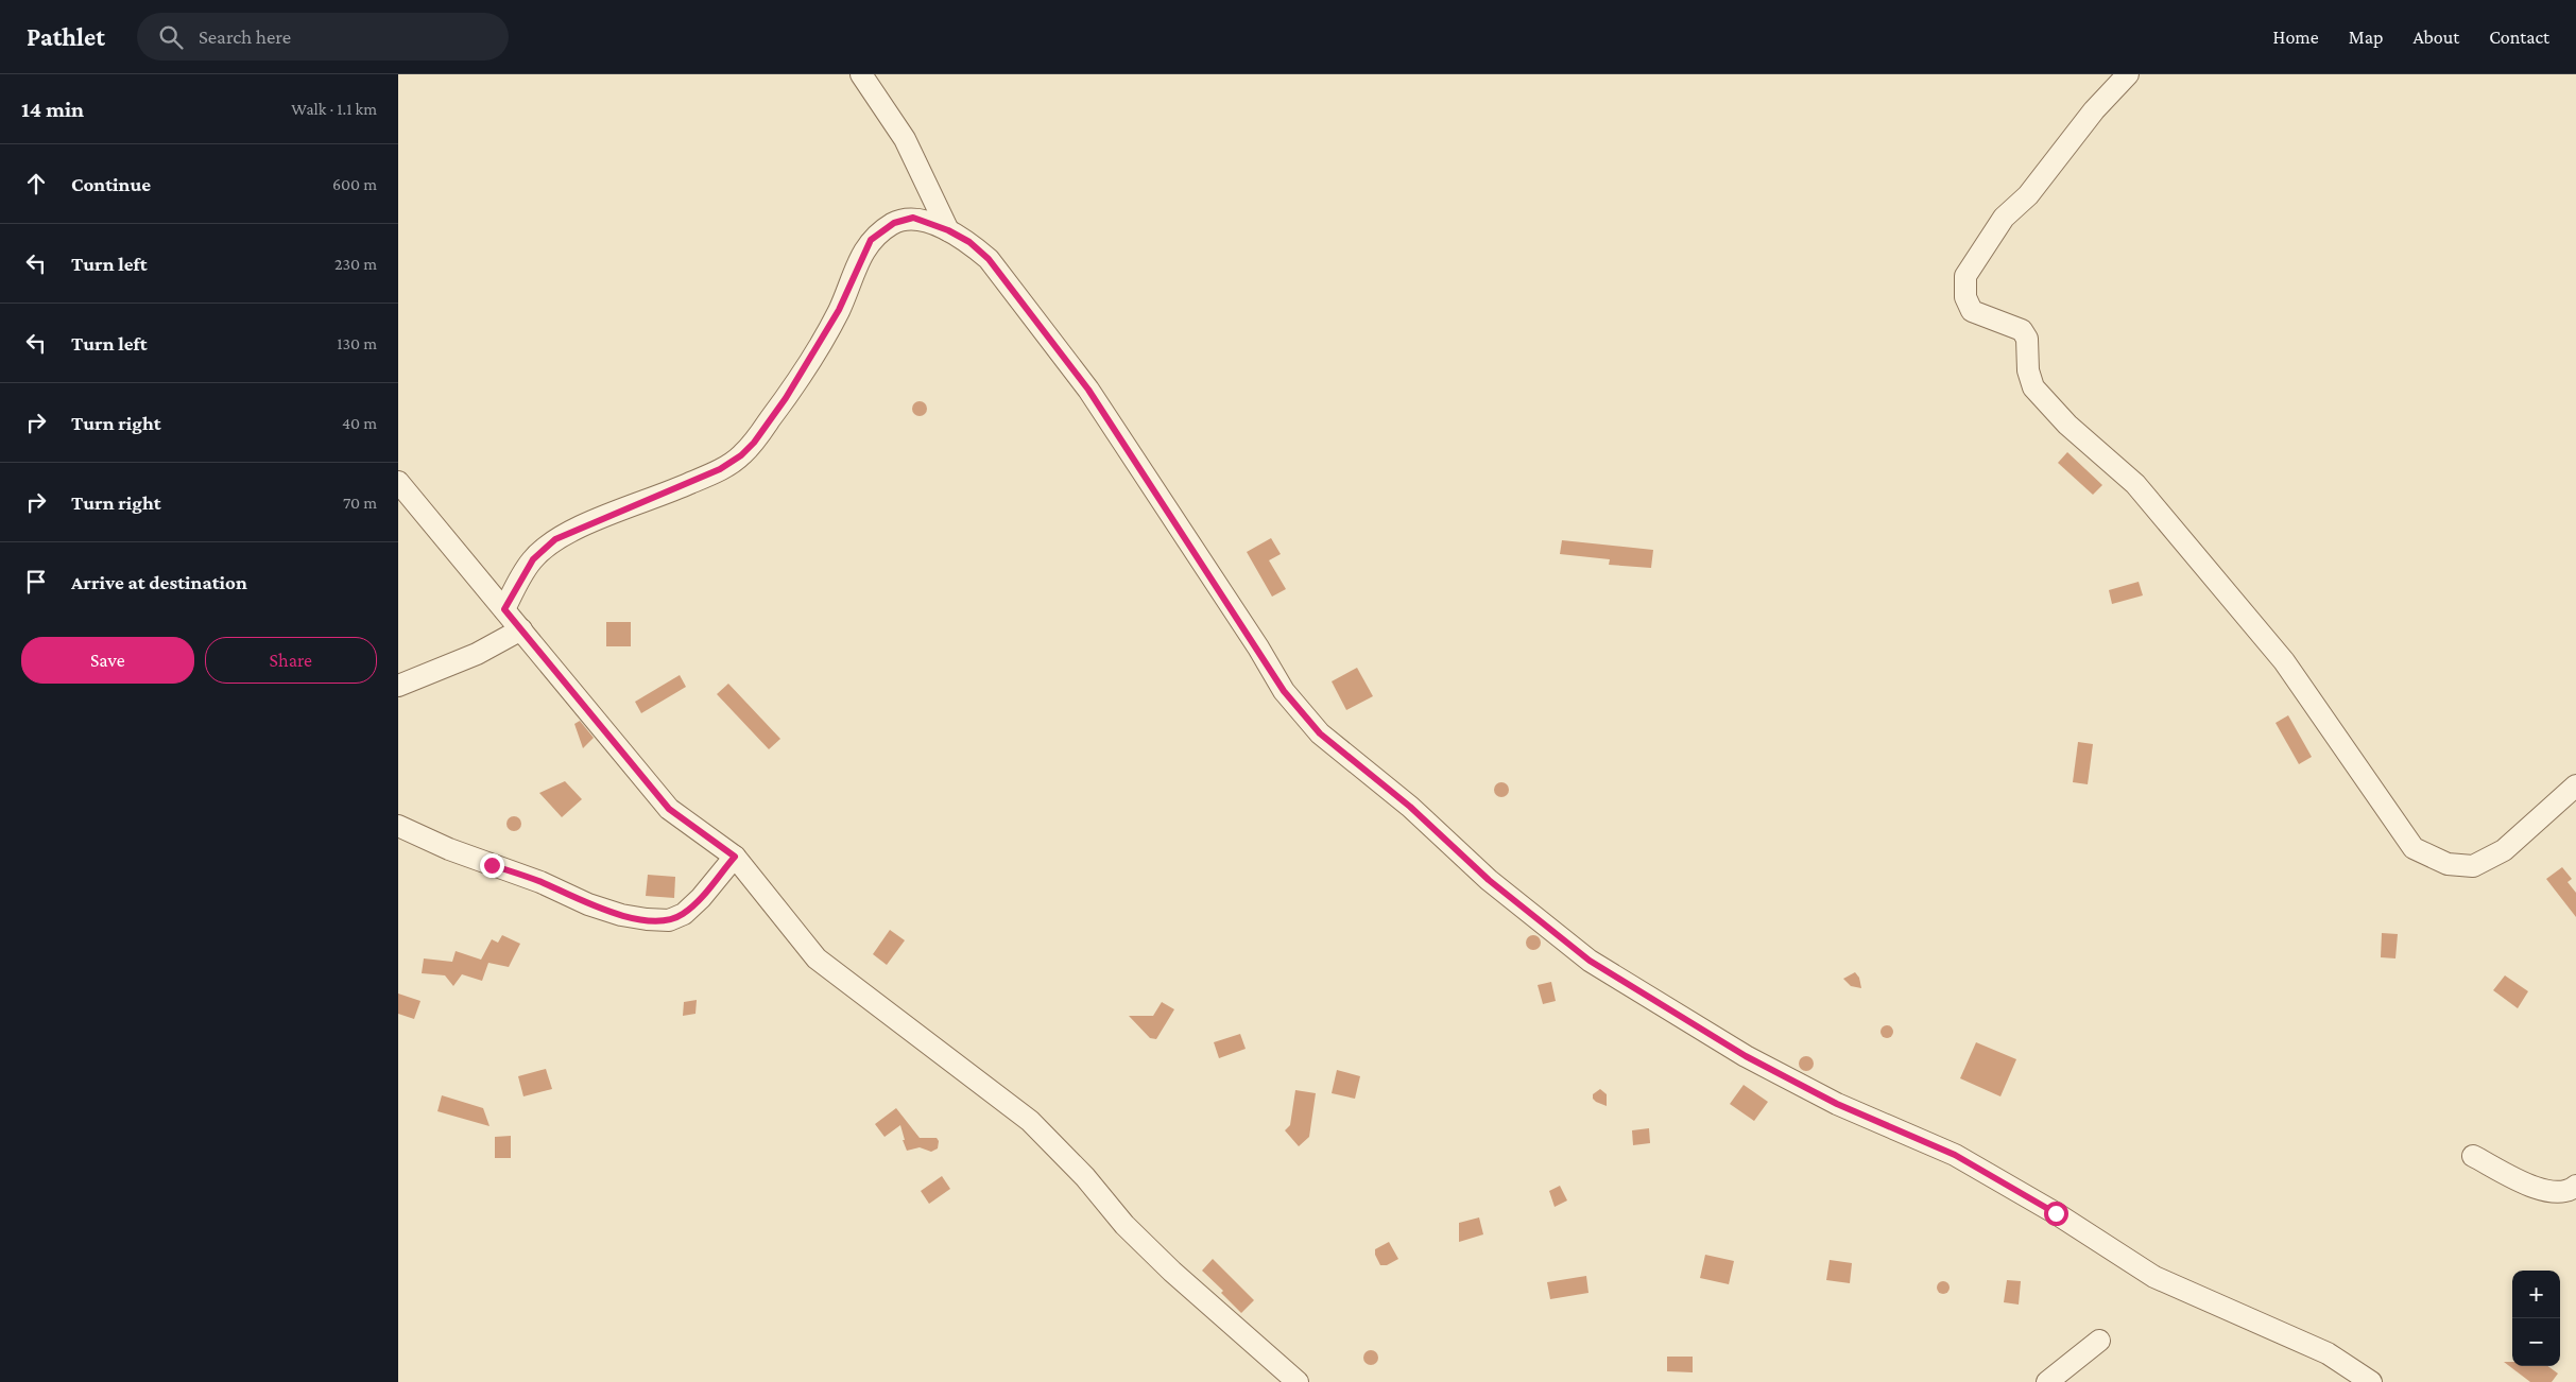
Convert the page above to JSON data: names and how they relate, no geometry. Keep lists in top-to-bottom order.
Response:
{
  "page": {
    "header": "Pathlet",
    "search": "Search here",
    "nav": [
      "Home",
      "Map",
      "About",
      "Contact"
    ],
    "heading": ["14 min", "Walk · 1.1 km"],
    "list": [
      ["Continue", "600 m"],
      ["Turn left", "230 m"],
      ["Turn left", "130 m"],
      ["Turn right", "40 m"],
      ["Turn right", "70 m"],
      "Arrive at destination"
    ],
    "buttons": ["Save", "Share"],
    "map_buttons": ["+", "−"]
  }
}
